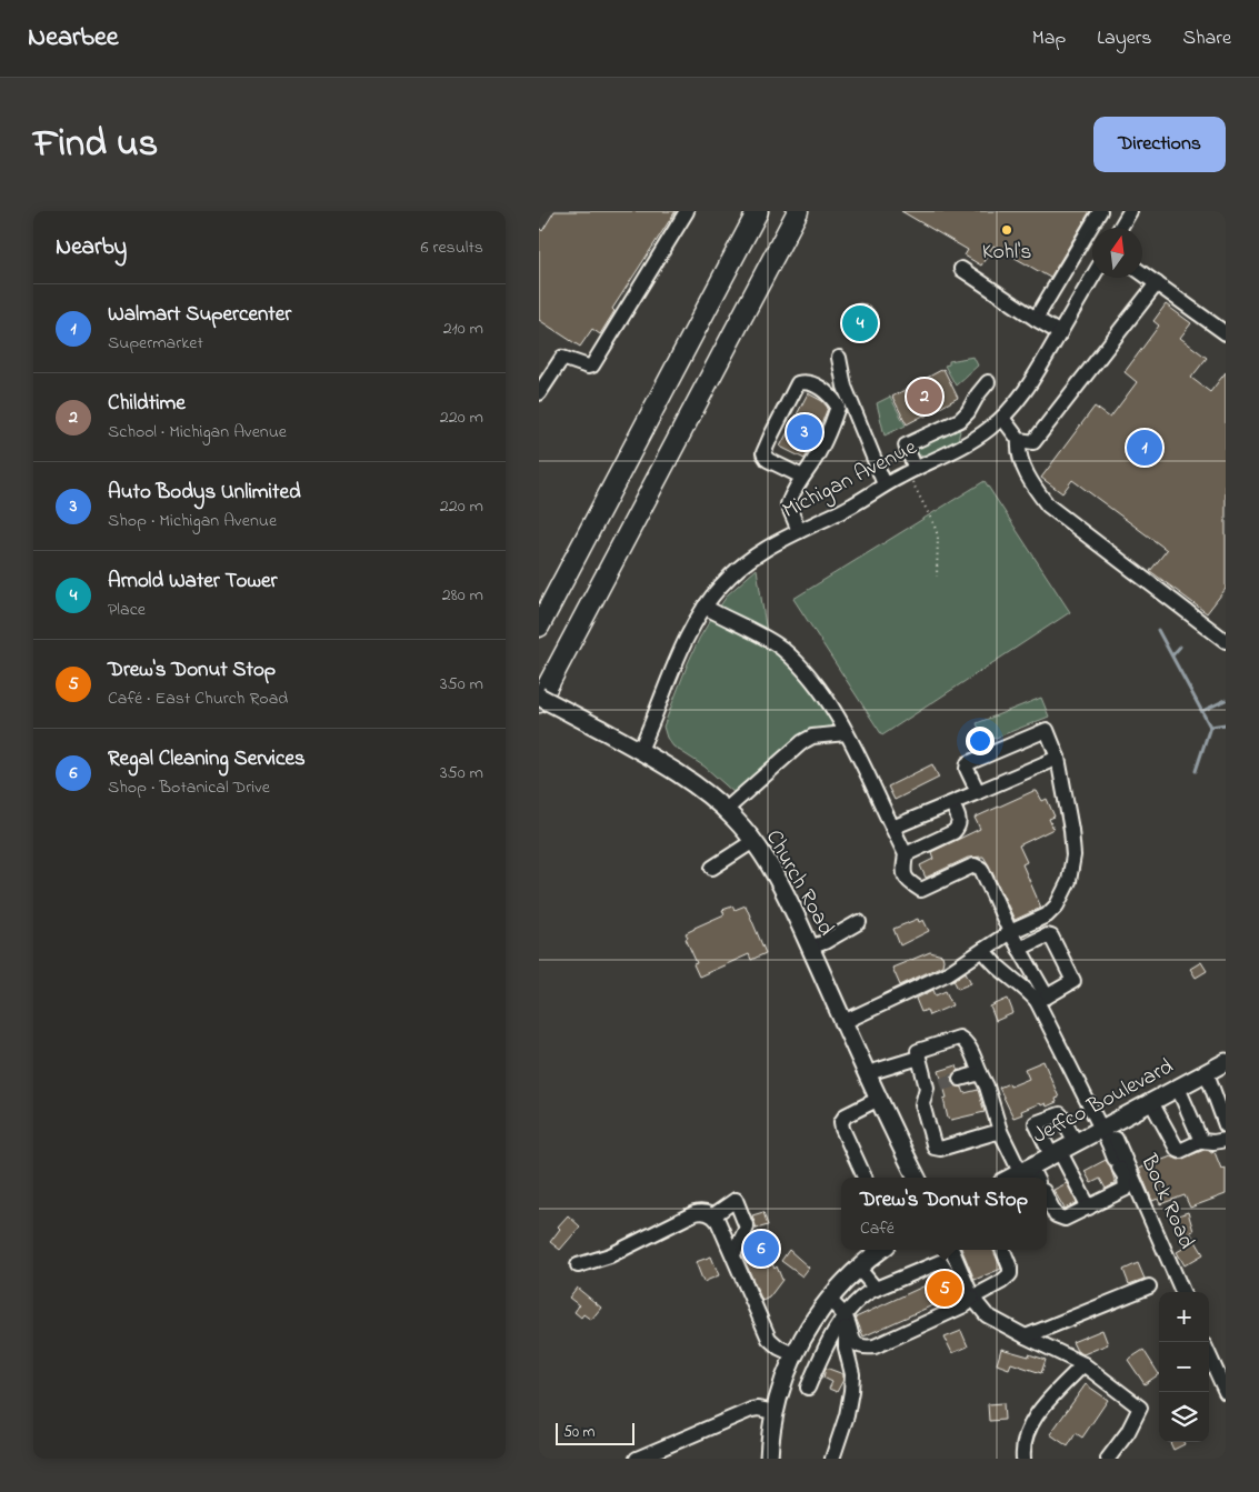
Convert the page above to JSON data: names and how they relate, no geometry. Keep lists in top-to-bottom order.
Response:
{
  "streets": {
    "main road": ["Church Road", "Jeffco Boulevard"],
    "street": ["Michigan Avenue", "Bock Road"]
  },
  "crossings": [
    ["Michigan Avenue", "Church Road"],
    ["Jeffco Boulevard", "Bock Road"]
  ],
  "places": ["Kohl's"],
  "scale_bar": "50 m",
  "north": "top",
  "page": {
    "header": "Nearbee",
    "nav": ["Map", "Layers", "Share"],
    "title": "Find us",
    "buttons": "Directions",
    "heading": ["Nearby", "6 results"],
    "list": [
      {
        "mark": "1",
        "name": "Walmart Supercenter",
        "note": "Supermarket",
        "value": "210 m"
      },
      {
        "mark": "2",
        "name": "Childtime",
        "note": "School · Michigan Avenue",
        "value": "220 m"
      },
      {
        "mark": "3",
        "name": "Auto Bodys Unlimited",
        "note": "Shop · Michigan Avenue",
        "value": "220 m"
      },
      {
        "mark": "4",
        "name": "Arnold Water Tower",
        "note": "Place",
        "value": "280 m"
      },
      {
        "mark": "5",
        "name": "Drew's Donut Stop",
        "note": "Café · East Church Road",
        "value": "350 m"
      },
      {
        "mark": "6",
        "name": "Regal Cleaning Services",
        "note": "Shop · Botanical Drive",
        "value": "350 m"
      }
    ],
    "pins": [
      "4",
      "2",
      "3",
      "1",
      "6",
      "5"
    ],
    "popup": ["Drew's Donut Stop", "Café"],
    "map_buttons": ["+", "−"],
    "scale": "50 m"
  }
}
